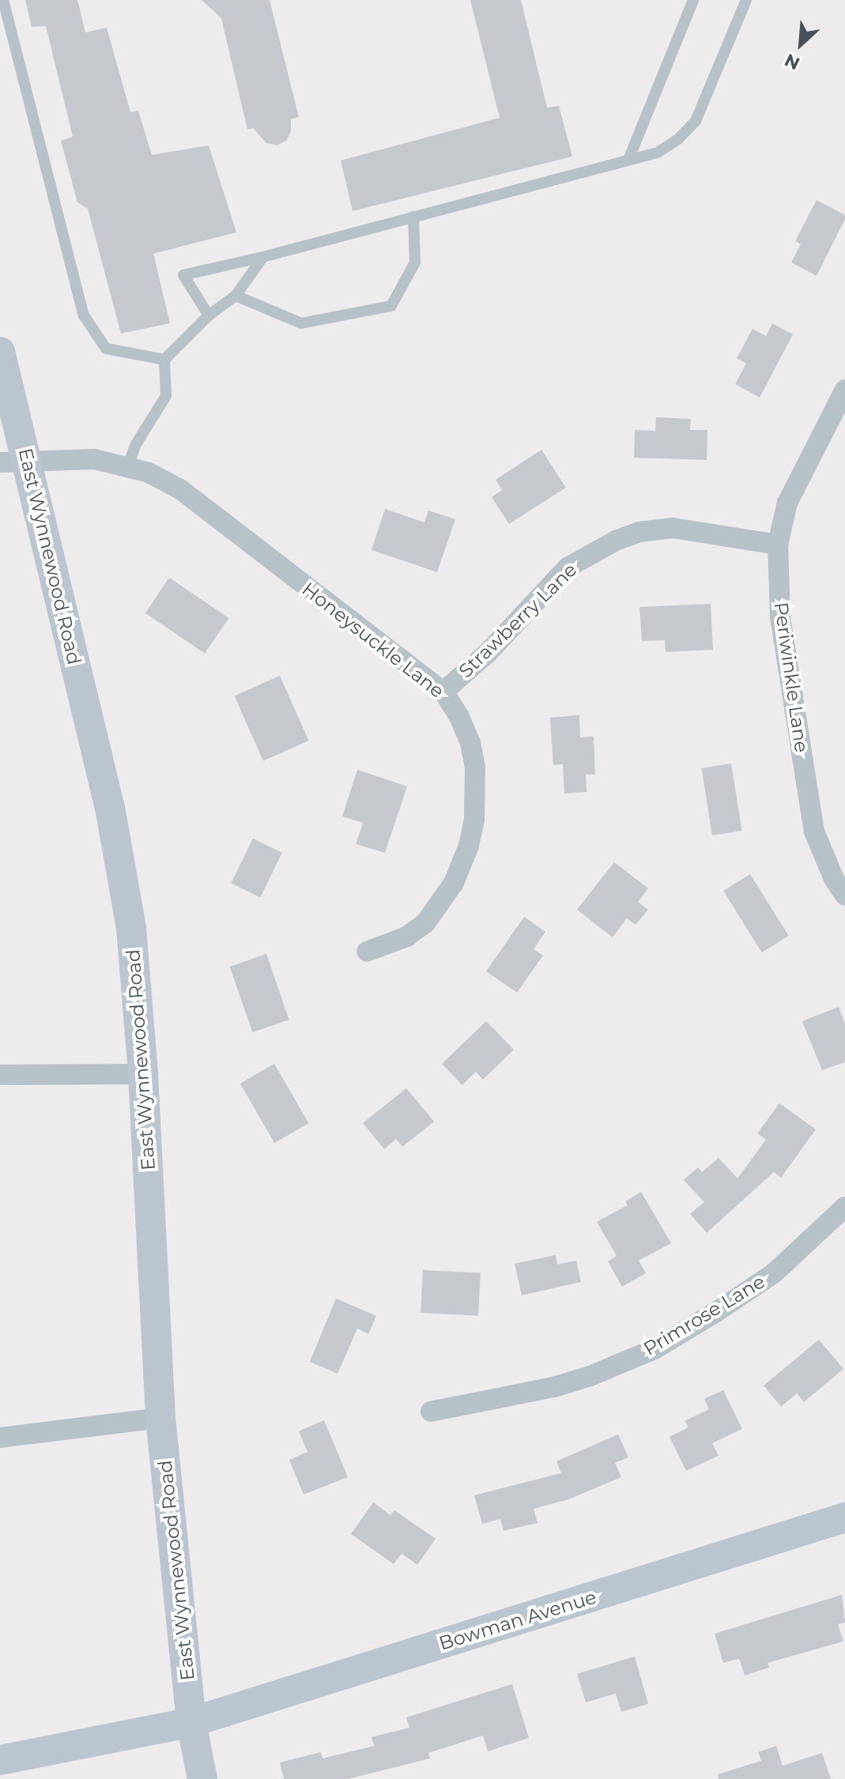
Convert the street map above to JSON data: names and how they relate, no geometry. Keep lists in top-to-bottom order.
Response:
{
  "streets": {
    "street": [
      "East Wynnewood Road",
      "Strawberry Lane",
      "Honeysuckle Lane",
      "Periwinkle Lane",
      "Primrose Lane",
      "Bowman Avenue"
    ]
  },
  "crossings": [
    ["East Wynnewood Road", "Honeysuckle Lane"],
    ["East Wynnewood Road", "Bowman Avenue"],
    ["Strawberry Lane", "Honeysuckle Lane"],
    ["Strawberry Lane", "Periwinkle Lane"]
  ],
  "north": "bottom left"
}
